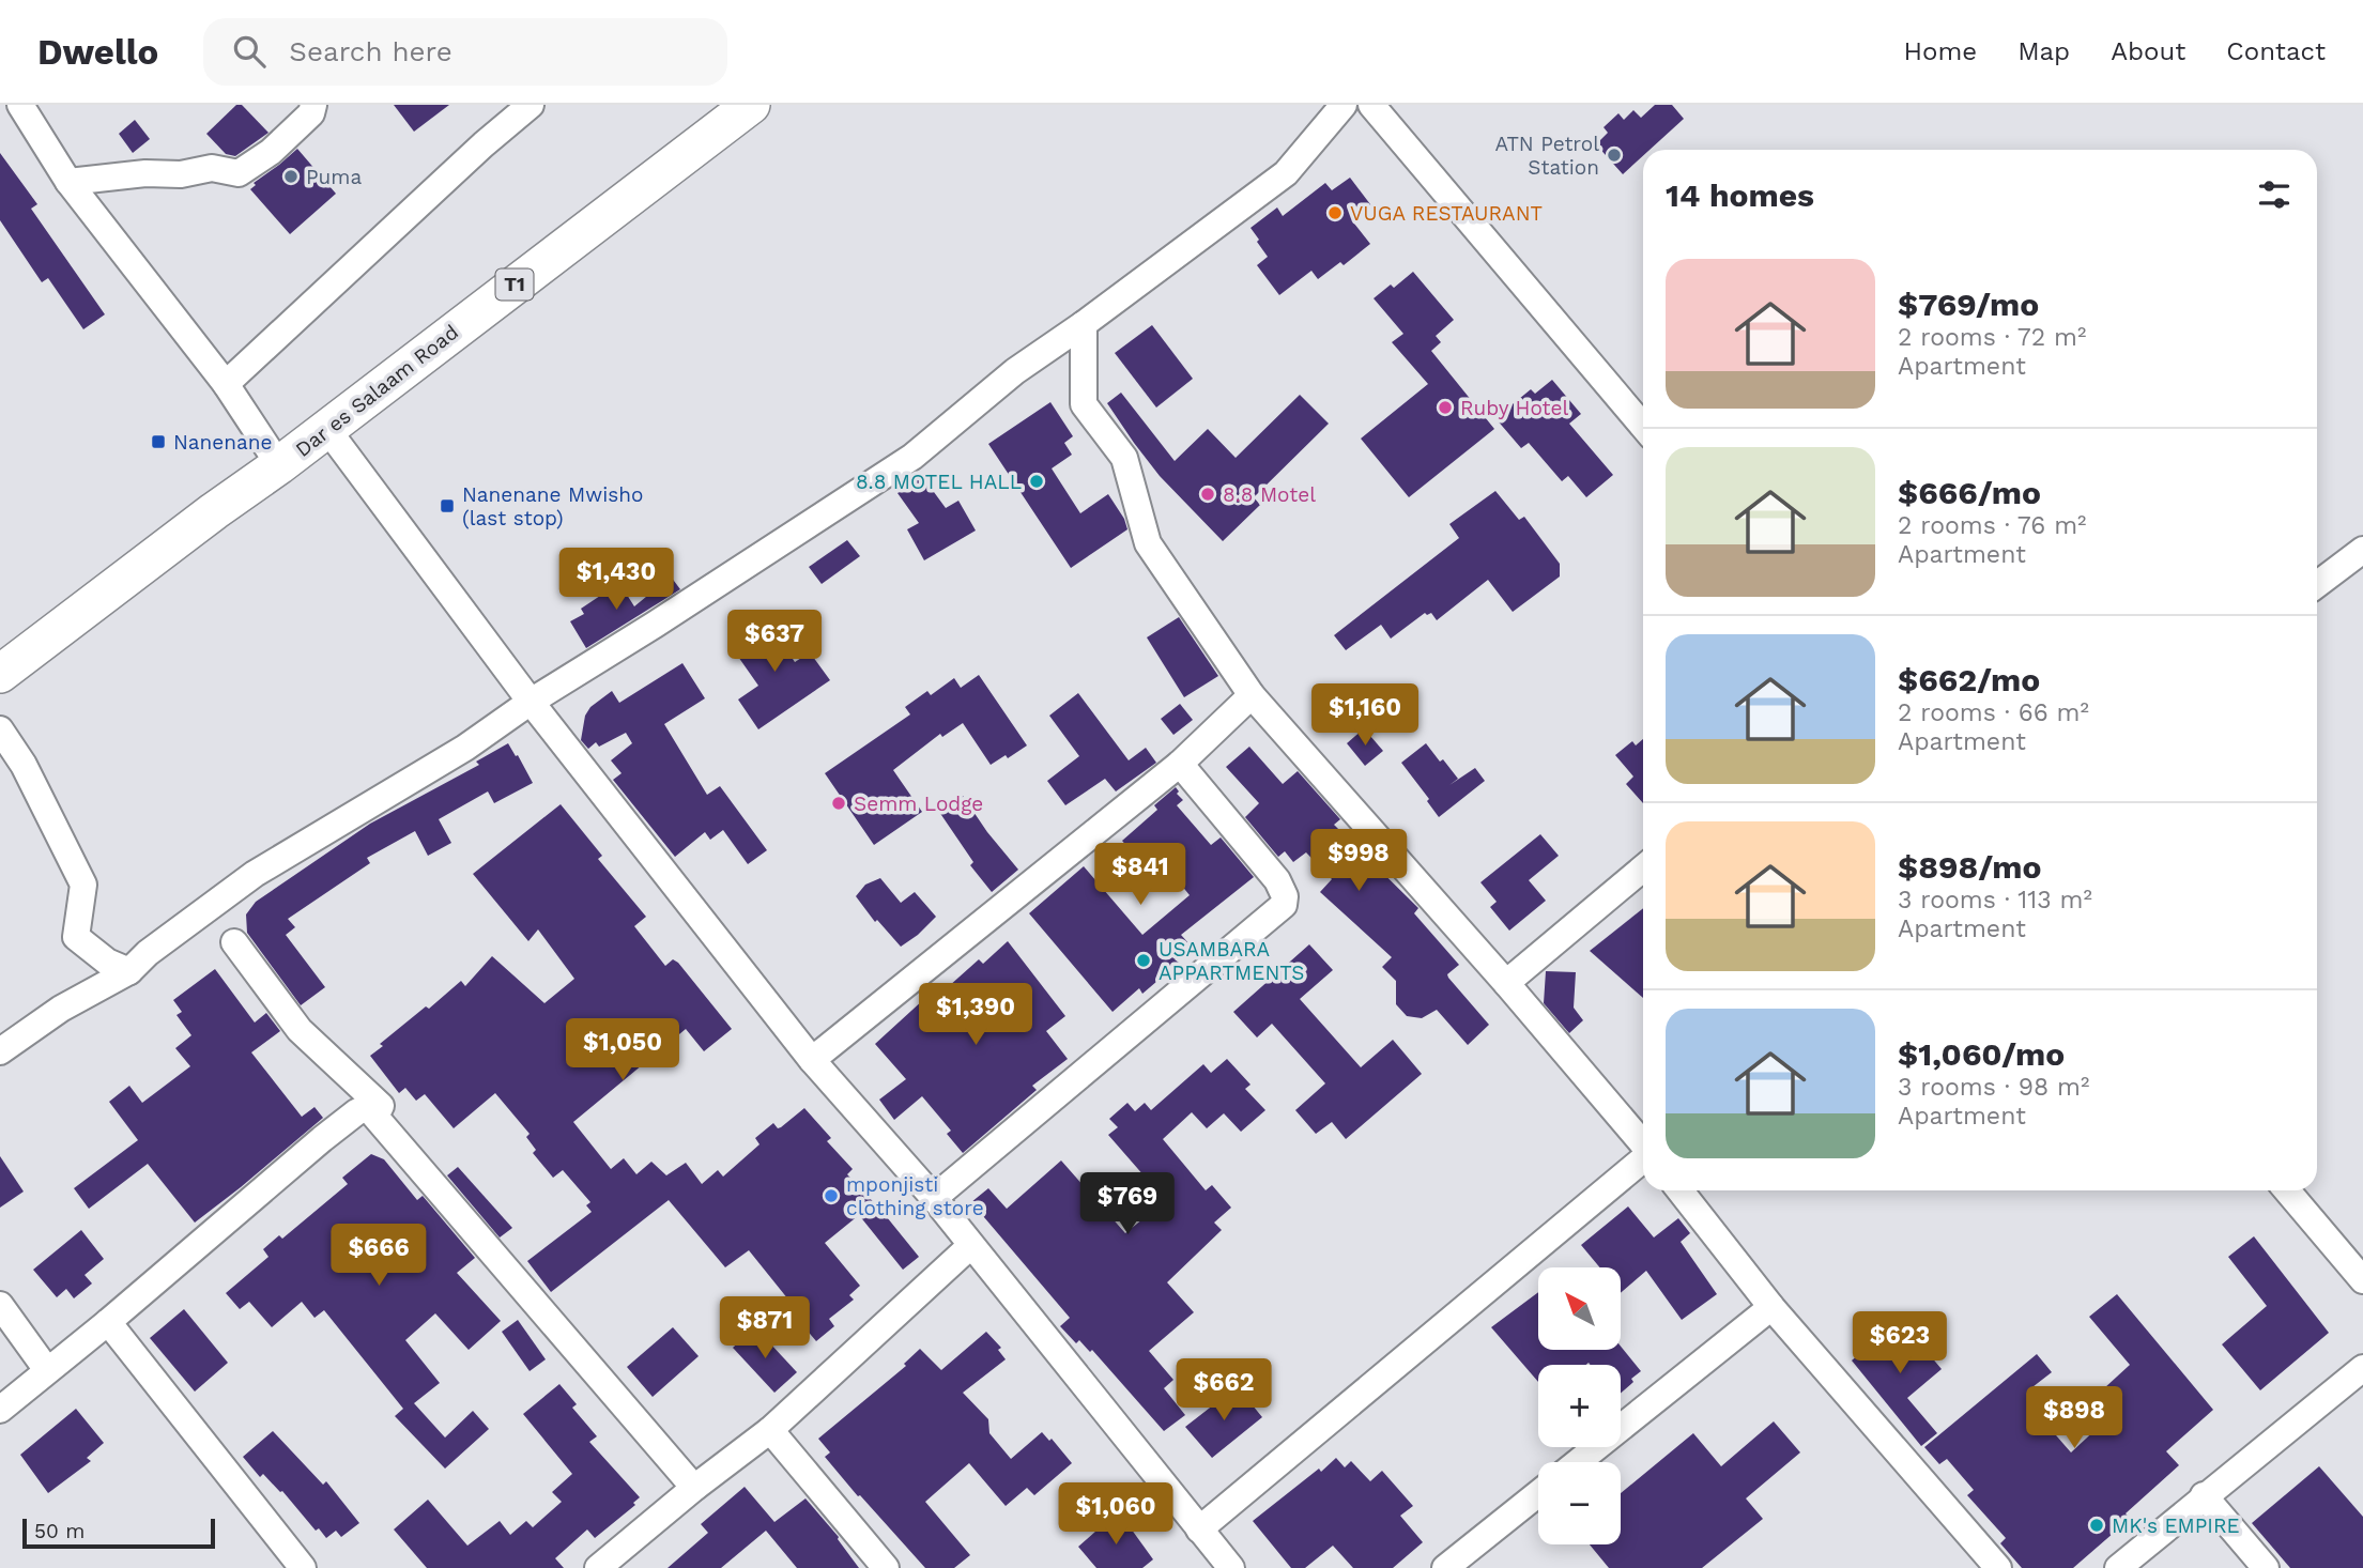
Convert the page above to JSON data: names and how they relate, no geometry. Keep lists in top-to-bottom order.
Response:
{
  "streets": {
    "highway": ["T1", "Dar es Salaam Road"]
  },
  "places": {
    "other": [
      "ATN Petrol Station",
      "Puma",
      "VUGA RESTAURANT",
      "Ruby Hotel",
      "8.8 MOTEL HALL",
      "8.8 Motel",
      "Semm Lodge",
      "USAMBARA APPARTMENTS",
      "mponjisti clothing store",
      "MK's EMPIRE"
    ],
    "transit": ["Nanenane", "Nanenane Mwisho (last stop)"]
  },
  "scale_bar": "50 m",
  "north": "top left",
  "page": {
    "header": "Dwello",
    "search": "Search here",
    "nav": [
      "Home",
      "Map",
      "About",
      "Contact"
    ],
    "heading": "14 homes",
    "list": [
      {
        "name": "$769/mo",
        "note": "2 rooms · 72 m² · Apartment"
      },
      {
        "name": "$666/mo",
        "note": "2 rooms · 76 m² · Apartment"
      },
      {
        "name": "$662/mo",
        "note": "2 rooms · 66 m² · Apartment"
      },
      {
        "name": "$898/mo",
        "note": "3 rooms · 113 m² · Apartment"
      },
      {
        "name": "$1,060/mo",
        "note": "3 rooms · 98 m² · Apartment"
      }
    ],
    "price": [
      "$1,430",
      "$637",
      "$1,160",
      "$998",
      "$841",
      "$1,390",
      "$1,050",
      "$769",
      "$666",
      "$871",
      "$623",
      "$662",
      "$898",
      "$1,060"
    ],
    "map_buttons": ["+", "−"],
    "scale": "50 m"
  }
}
